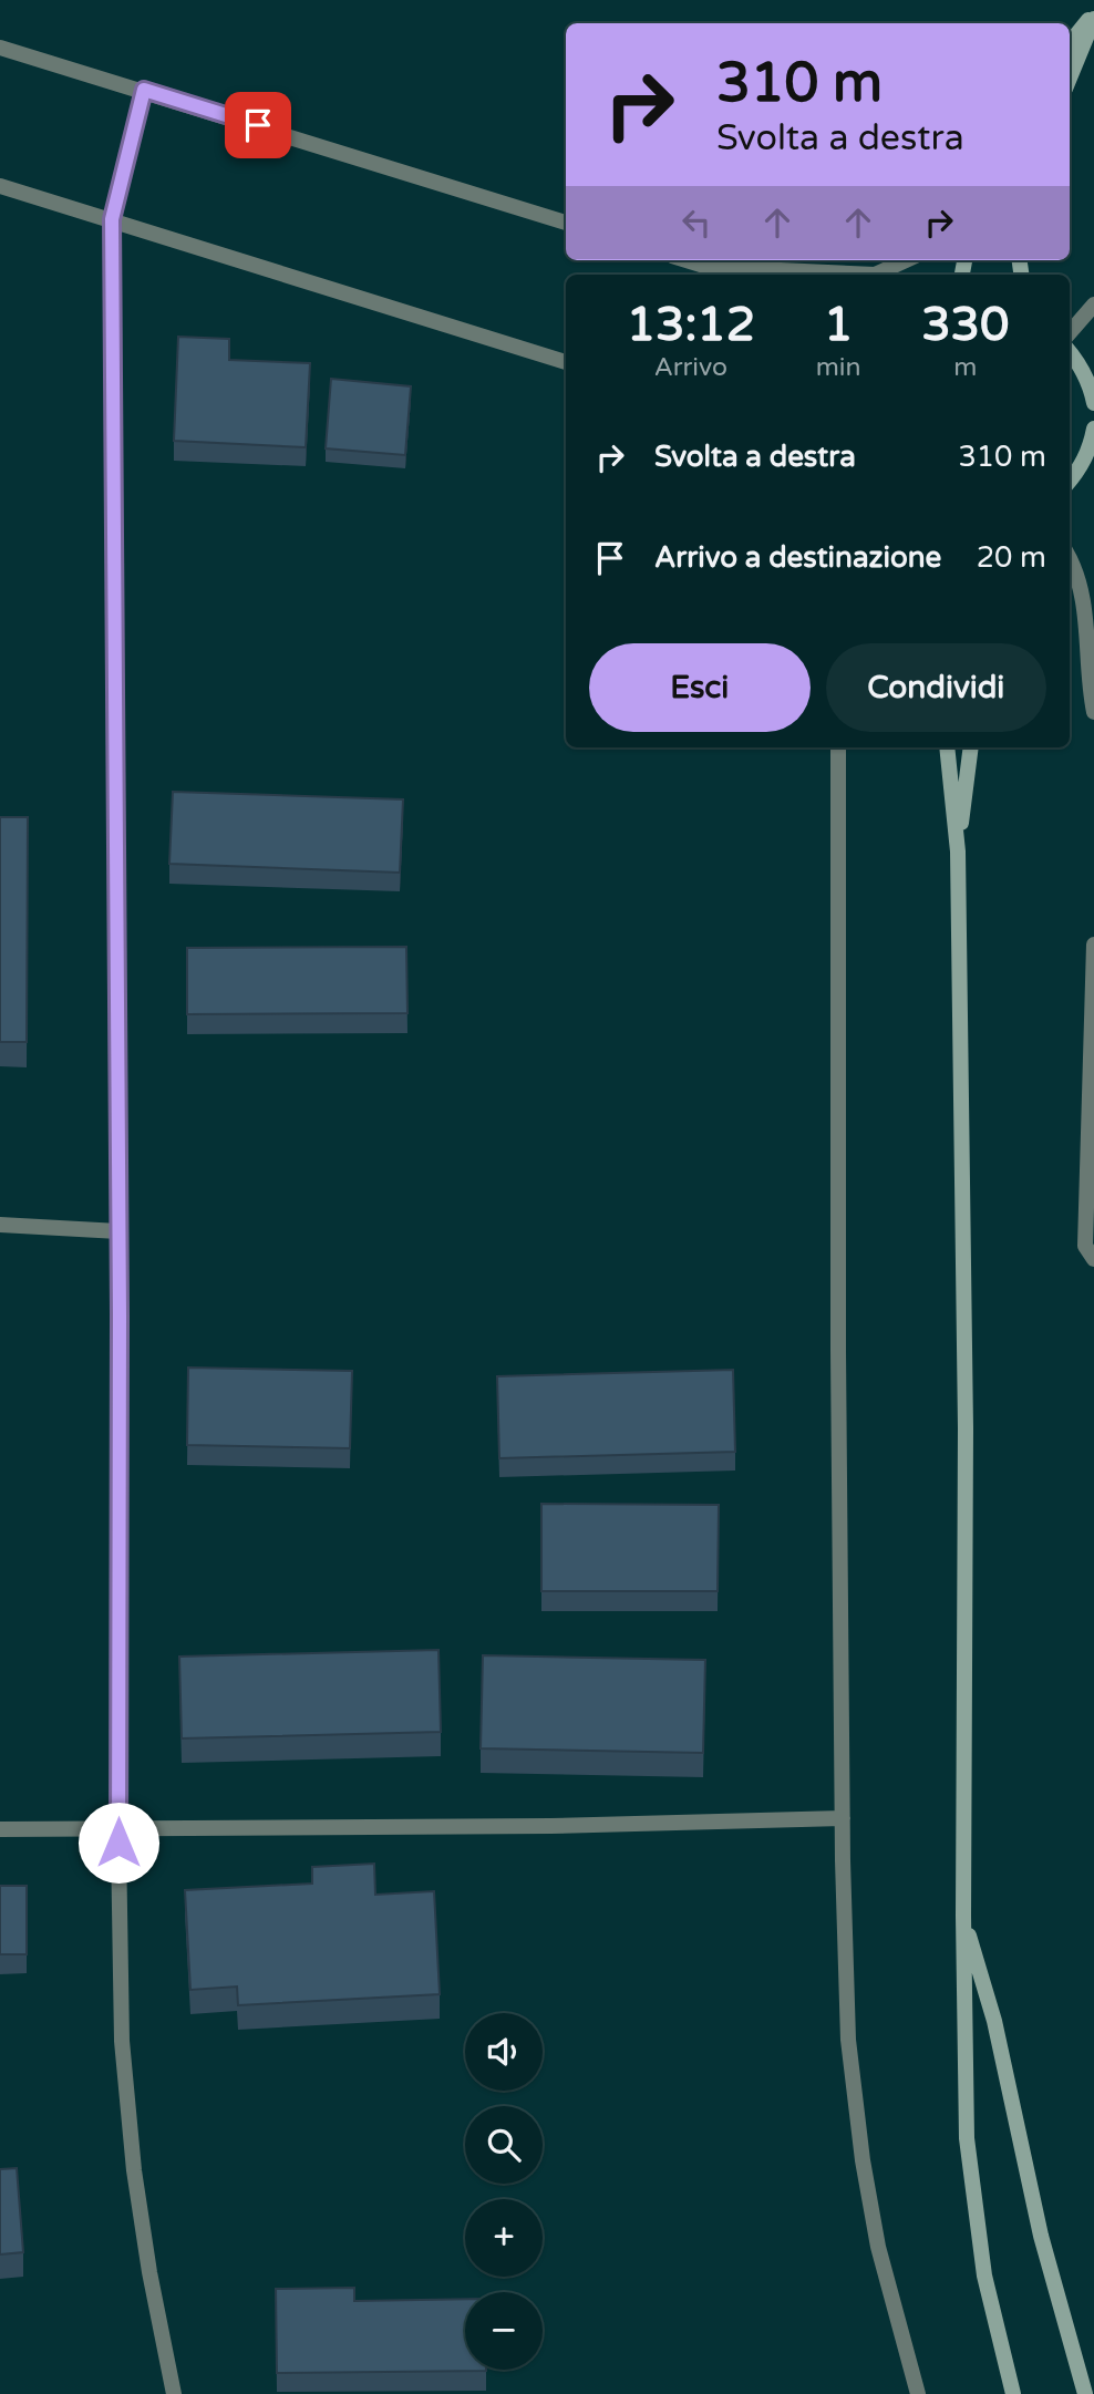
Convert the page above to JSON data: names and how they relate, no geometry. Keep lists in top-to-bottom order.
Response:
{
  "page": {
    "turn": ["310 m", "Svolta a destra"],
    "eta": [
      "13:12",
      "Arrivo",
      "1",
      "min",
      "330",
      "m"
    ],
    "list": [
      {
        "name": "Svolta a destra",
        "value": "310 m"
      },
      {
        "name": "Arrivo a destinazione",
        "value": "20 m"
      }
    ],
    "buttons": ["Esci", "Condividi"],
    "map_buttons": ["+", "−"]
  }
}
